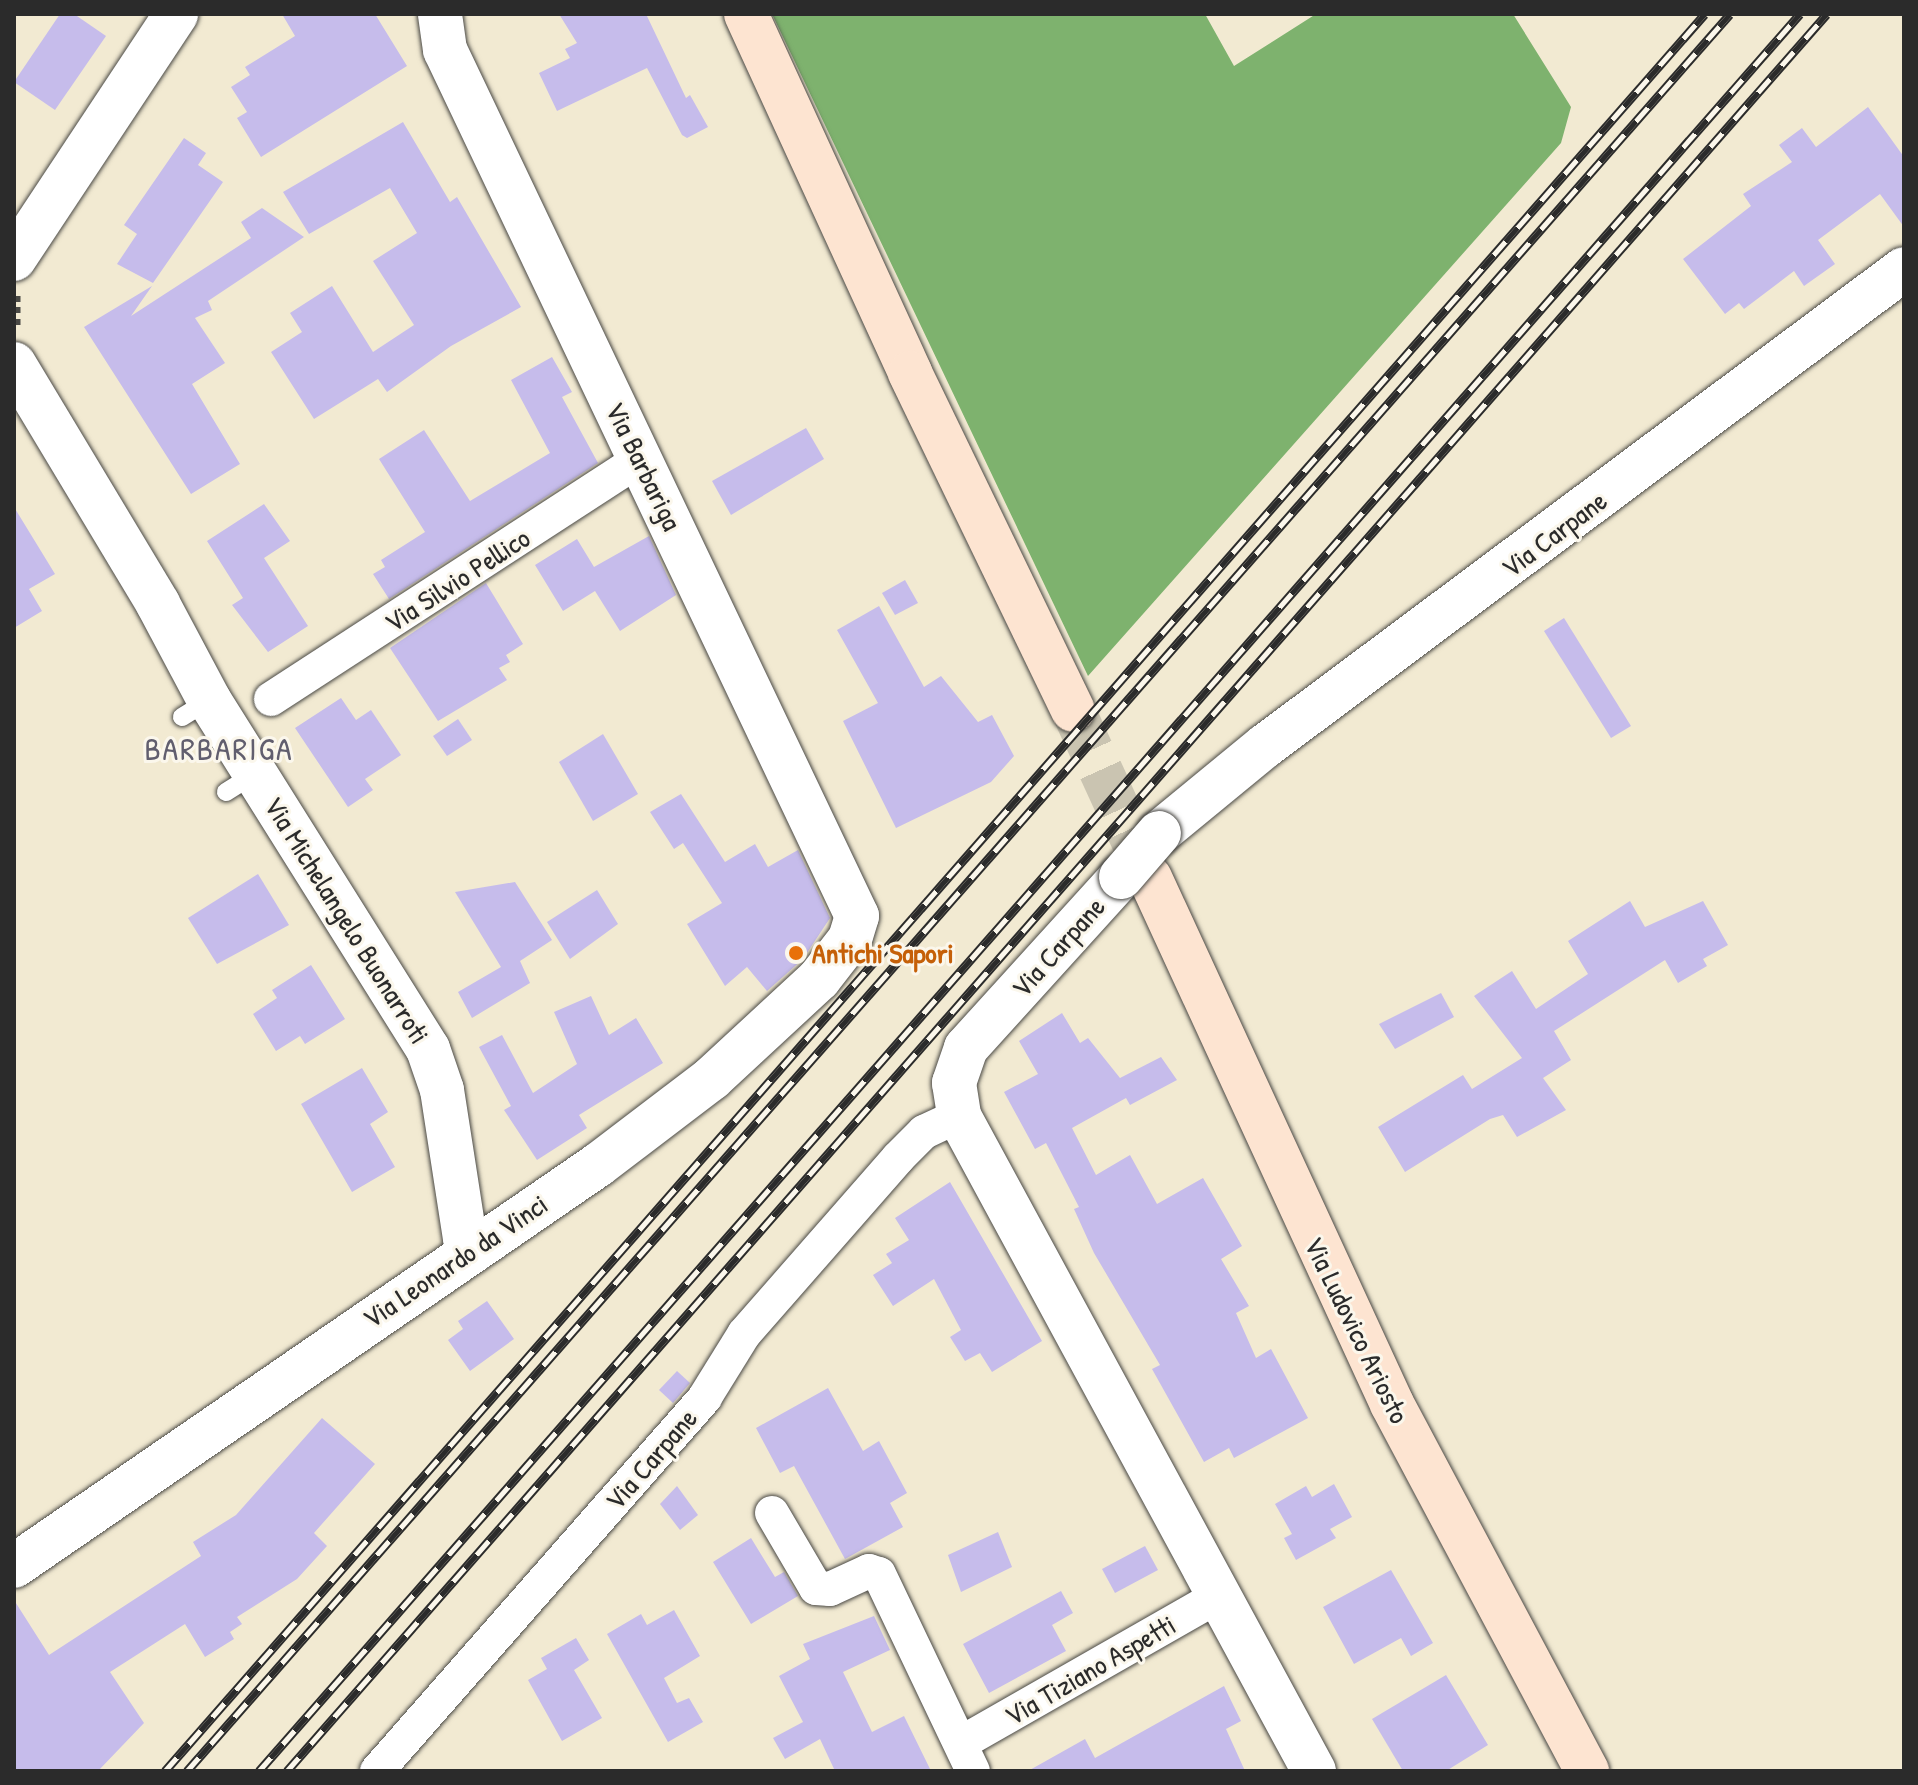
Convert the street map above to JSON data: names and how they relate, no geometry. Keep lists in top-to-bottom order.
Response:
{
  "streets": {
    "main road": ["Via Ludovico Ariosto"],
    "street": [
      "Via Barbariga",
      "Via Carpane",
      "Via Silvio Pellico",
      "Via Michelangelo Buonarroti",
      "Via Leonardo da Vinci",
      "Via Tiziano Aspetti"
    ]
  },
  "crossings": [
    ["Via Barbariga", "Via Silvio Pellico"],
    ["Via Barbariga", "Via Leonardo da Vinci"],
    ["Via Carpane", "Via Ludovico Ariosto"],
    ["Via Michelangelo Buonarroti", "Via Leonardo da Vinci"]
  ],
  "districts": ["BARBARIGA"],
  "places": ["Antichi Sapori"]
}
